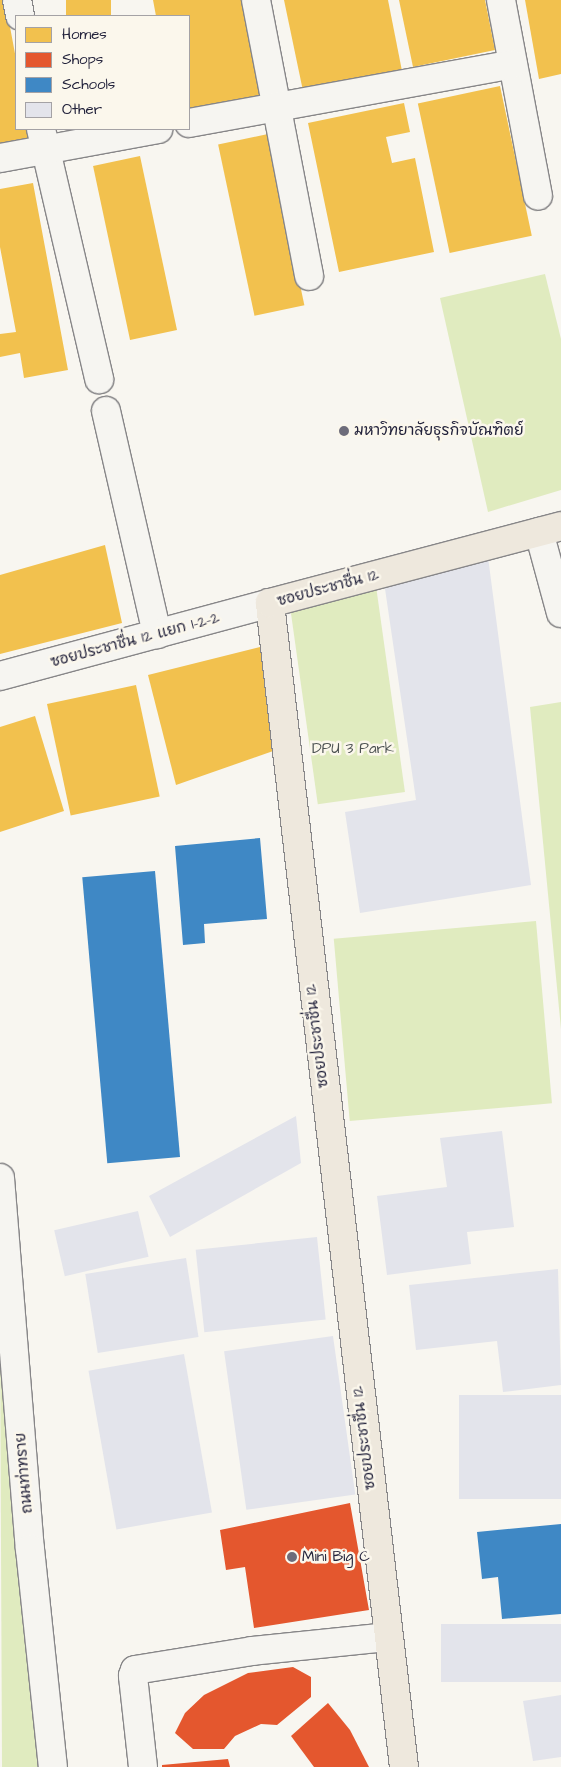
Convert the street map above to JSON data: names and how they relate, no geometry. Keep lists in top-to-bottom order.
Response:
{
  "streets": {
    "main road": ["ซอยประชาชื่น 12"],
    "street": ["ซอยประชาชื่น 12 แยก 1-2-2", "ถนนท่าทราย"]
  },
  "crossings": [
    ["ซอยประชาชื่น 12", "ซอยประชาชื่น 12 แยก 1-2-2"]
  ],
  "parks": ["DPU 3 Park"],
  "places": ["มหาวิทยาลัยธุรกิจบัณฑิตย์", "Mini Big C"],
  "legend": [
    "Homes",
    "Shops",
    "Schools",
    "Other"
  ]
}
